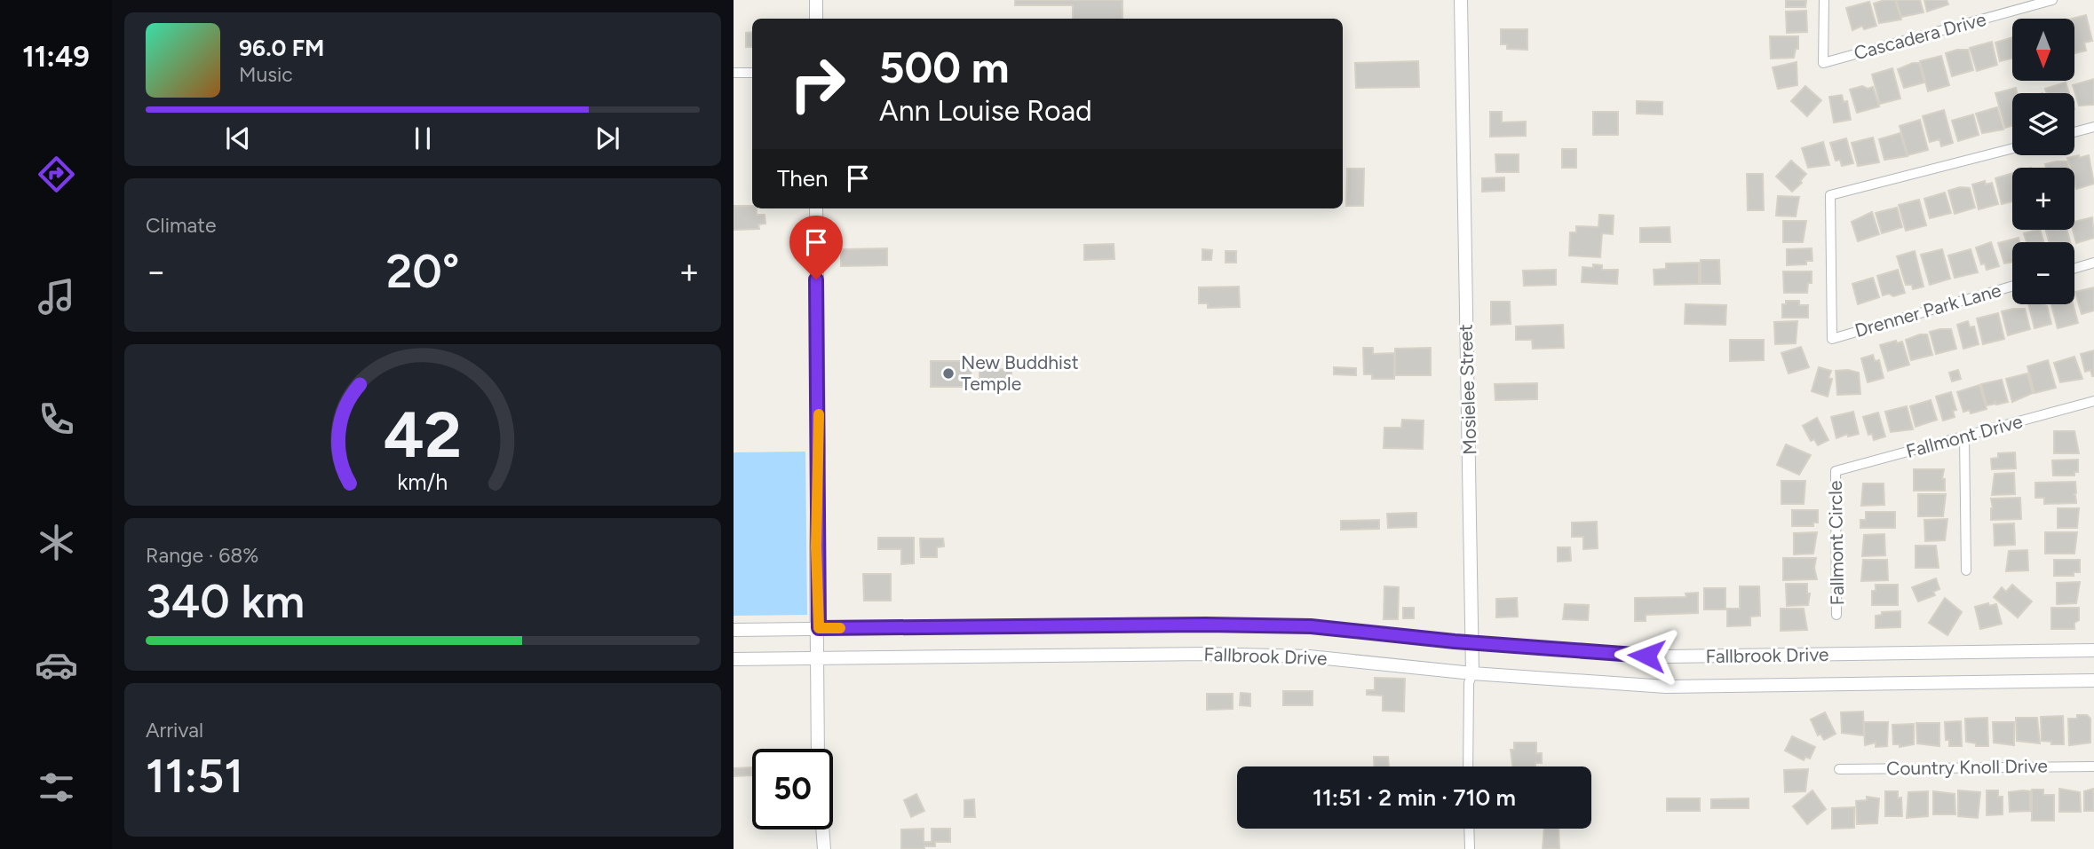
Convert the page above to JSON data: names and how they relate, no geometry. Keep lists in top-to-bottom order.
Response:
{
  "streets": {
    "main road": ["Mosielee Street", "Fallbrook Drive"],
    "street": [
      "Cascadera Drive",
      "Drenner Park Lane",
      "Fallmont Drive",
      "Fallmont Circle",
      "Country Knoll Drive"
    ]
  },
  "crossings": [
    ["Mosielee Street", "Fallbrook Drive"],
    ["Fallmont Drive", "Fallmont Circle"]
  ],
  "places": ["New Buddhist Temple"],
  "north": "bottom",
  "page": {
    "tabs": "11:49",
    "map_buttons": ["+", "−"],
    "turn": ["500 m", "Ann Louise Road"],
    "song": ["96.0 FM", "Music"],
    "then": "Then",
    "tile": [
      "Climate",
      ["Range · 68%", "340 km"],
      ["Arrival", "11:51"]
    ],
    "heat": ["−", "20°", "+"],
    "limit": "50",
    "trip": "11:51 · 2 min · 710 m",
    "gauge": ["42", "km/h"]
  }
}
